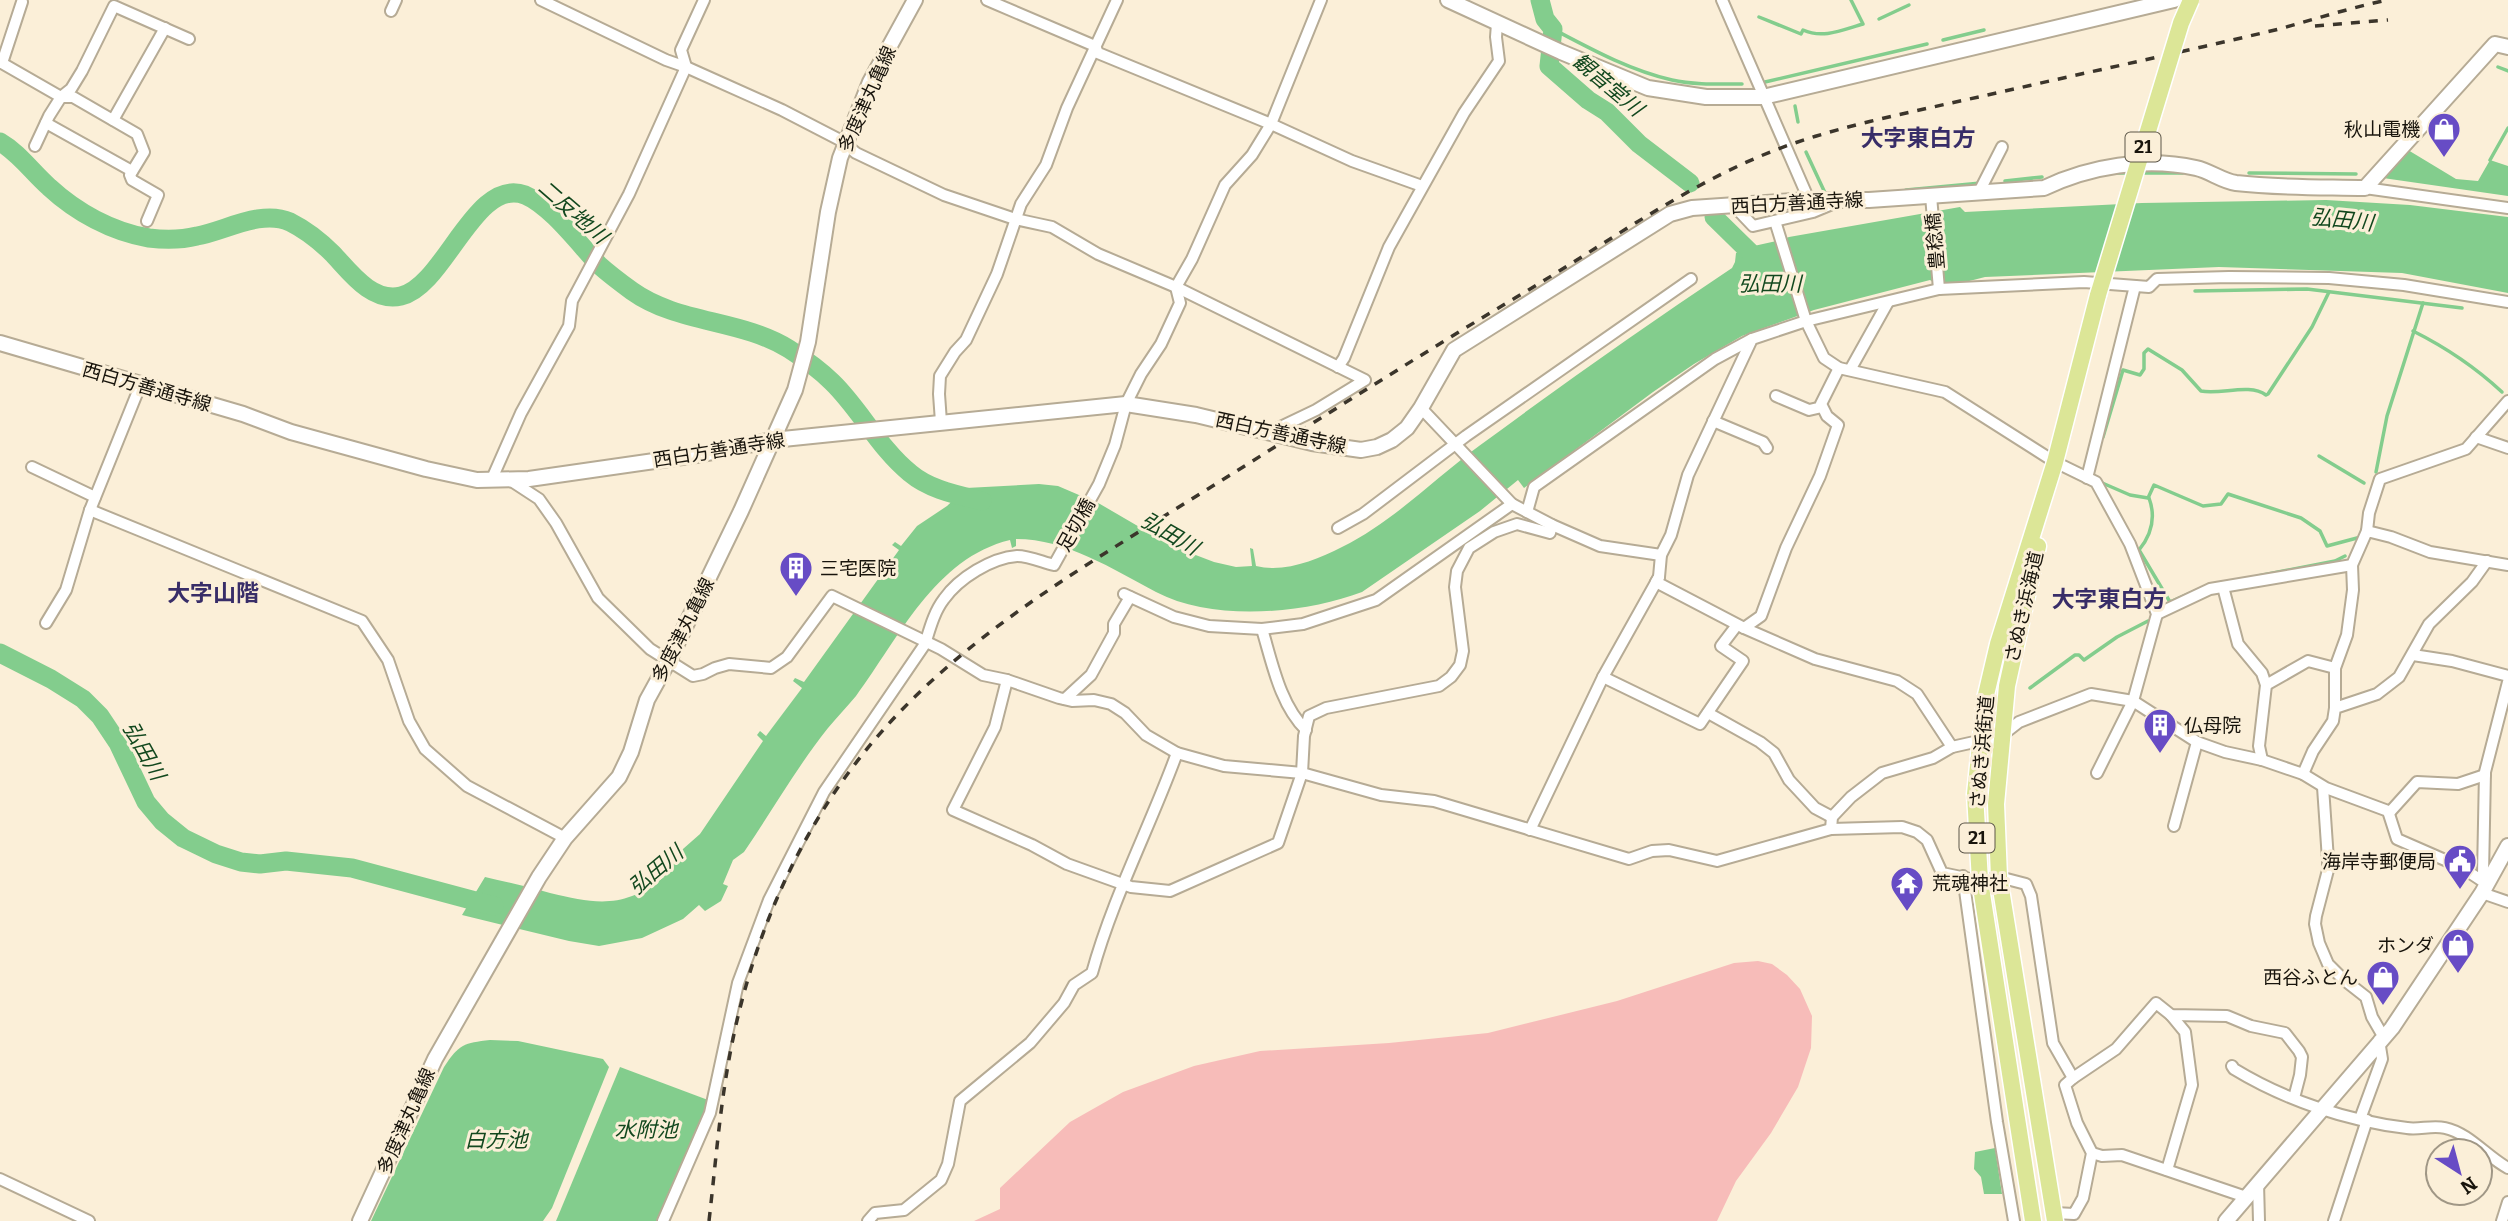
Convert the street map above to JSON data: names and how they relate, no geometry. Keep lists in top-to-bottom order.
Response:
{
  "streets": {
    "main road": [
      "多度津丸亀線",
      "21",
      "西白方善通寺線",
      "さぬき浜海道",
      "さぬき浜街道"
    ],
    "street": ["豊稔橋", "足切橋"]
  },
  "crossings": [
    ["多度津丸亀線", "西白方善通寺線"],
    ["21", "さぬき浜海道"],
    ["西白方善通寺線", "豊稔橋"],
    ["西白方善通寺線", "足切橋"],
    ["さぬき浜海道", "さぬき浜街道"]
  ],
  "districts": ["大字東白方", "大字山階", "大字東白方"],
  "water": [
    "観音堂川",
    "二反地川",
    "弘田川",
    "水附池",
    "白方池"
  ],
  "places": {
    "shop": ["秋山電機", "ホンダ", "西谷ふとん"],
    "building": ["三宅医院", "仏母院"],
    "public building": ["海岸寺郵便局"],
    "temple": ["荒魂神社"]
  },
  "north": "bottom right"
}
